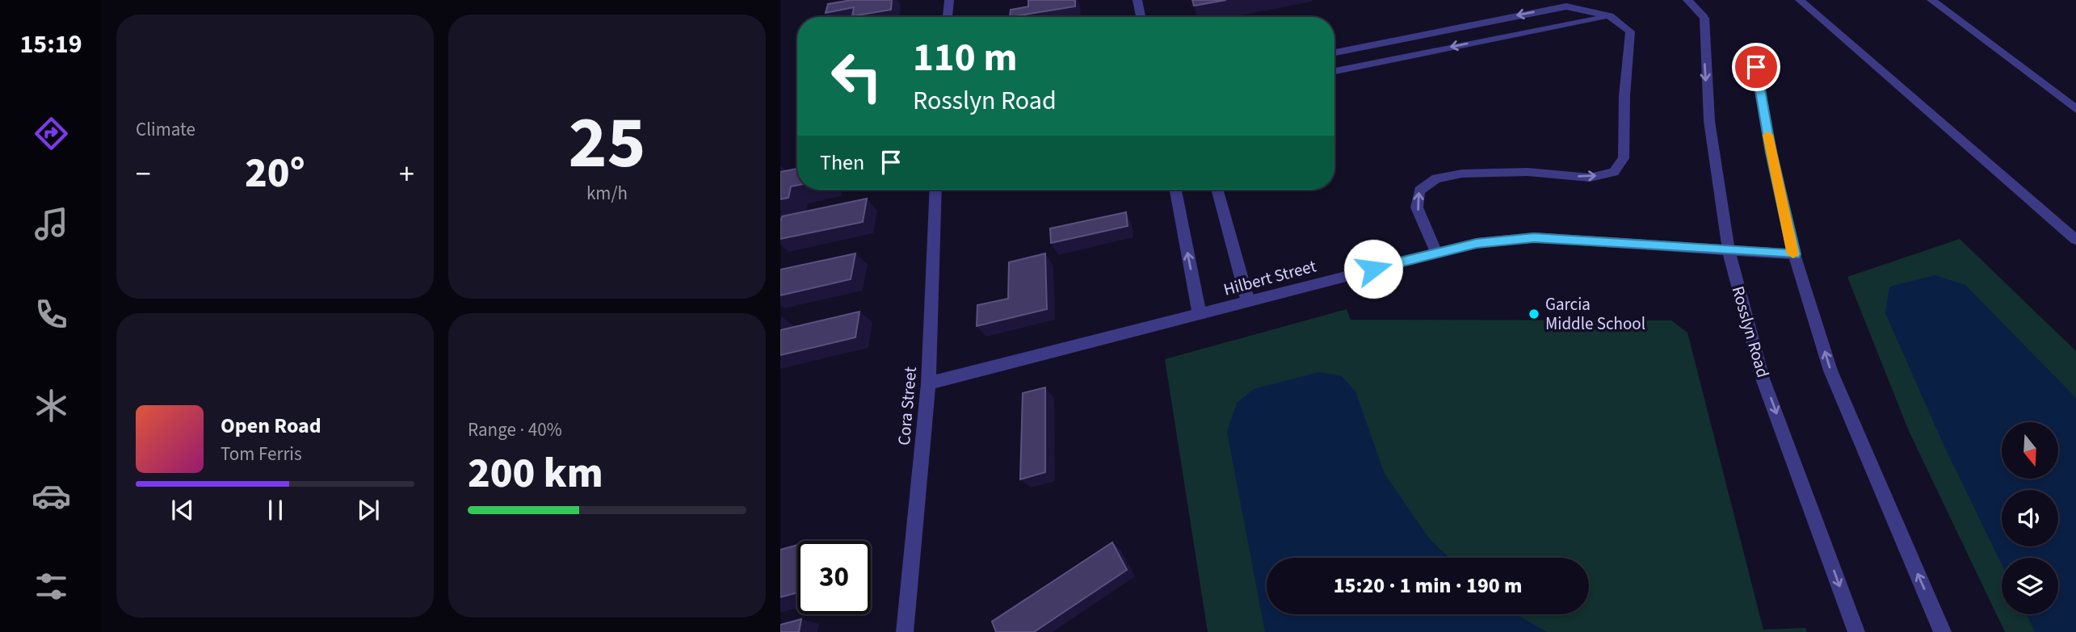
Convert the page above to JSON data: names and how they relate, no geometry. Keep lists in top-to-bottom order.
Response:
{
  "streets": {
    "street": ["Hilbert Street", "Rosslyn Road", "Cora Street"]
  },
  "crossings": [
    ["Hilbert Street", "Rosslyn Road"],
    ["Hilbert Street", "Cora Street"]
  ],
  "places": ["Garcia Middle School"],
  "north": "bottom",
  "page": {
    "tabs": "15:19",
    "tile": [
      "Climate",
      ["25", "km/h"],
      ["Range · 40%", "200 km"]
    ],
    "turn": ["110 m", "Rosslyn Road"],
    "then": "Then",
    "heat": ["−", "20°", "+"],
    "song": ["Open Road", "Tom Ferris"],
    "limit": "30",
    "trip": "15:20 · 1 min · 190 m"
  }
}
